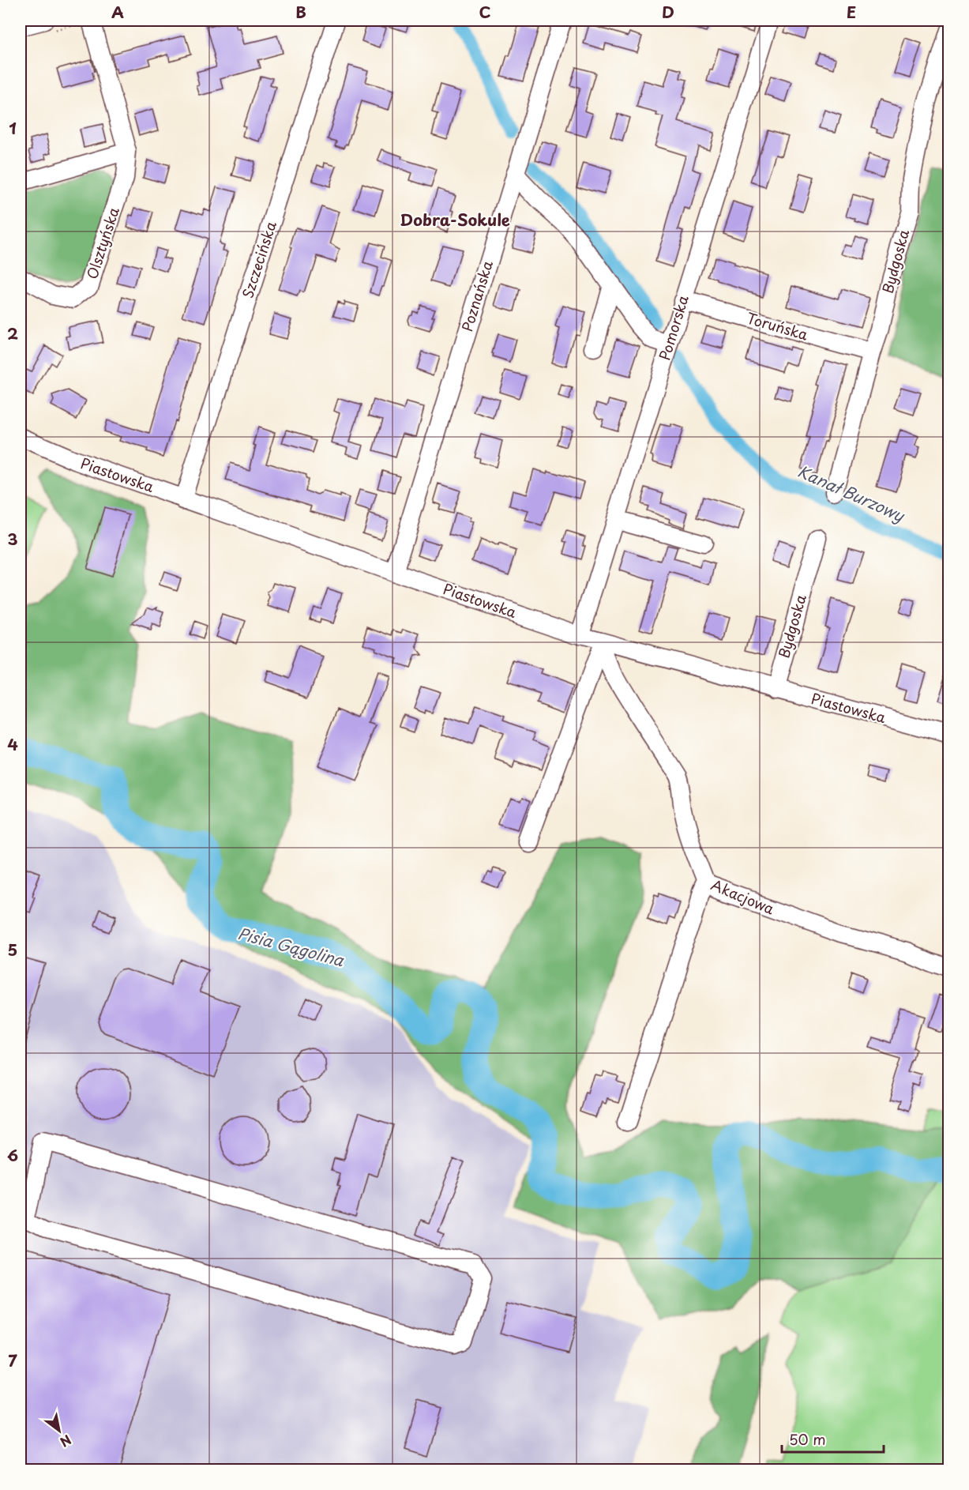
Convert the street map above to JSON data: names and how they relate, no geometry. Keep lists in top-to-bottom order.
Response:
{
  "streets": {
    "street": [
      "Olsztyńska",
      "Szczecińska",
      "Bydgoska",
      "Poznańska",
      "Toruńska",
      "Pomorska",
      "Piastowska",
      "Akacjowa"
    ]
  },
  "crossings": [
    ["Szczecińska", "Piastowska"],
    ["Bydgoska", "Toruńska"],
    ["Bydgoska", "Piastowska"],
    ["Poznańska", "Piastowska"],
    ["Toruńska", "Pomorska"],
    ["Pomorska", "Piastowska"],
    ["Piastowska", "Akacjowa"]
  ],
  "districts": ["Dobra-Sokule"],
  "water": ["Kanał Burzowy", "Pisia Gągolina"],
  "scale_bar": "50 m",
  "north": "bottom right",
  "grid": {
    "columns": [
      "A",
      "B",
      "C",
      "D",
      "E"
    ],
    "rows": [
      "1",
      "2",
      "3",
      "4",
      "5",
      "6",
      "7"
    ]
  }
}
